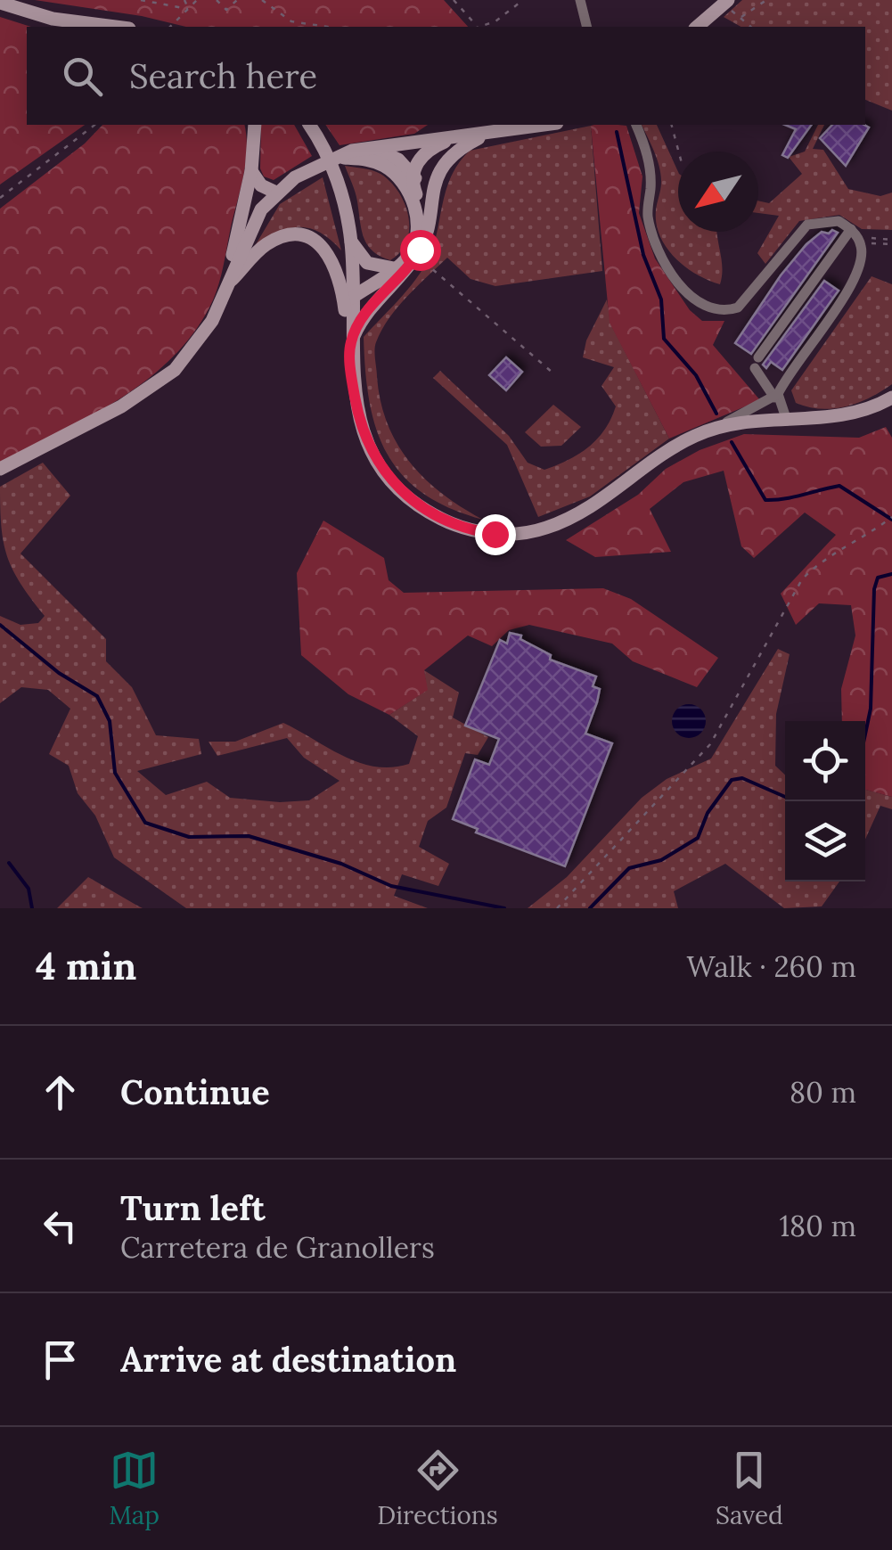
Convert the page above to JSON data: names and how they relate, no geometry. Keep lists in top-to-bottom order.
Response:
{
  "north": "bottom left",
  "page": {
    "search": "Search here",
    "heading": ["4 min", "Walk · 260 m"],
    "list": [
      ["Continue", "80 m"],
      ["Turn left", "Carretera de Granollers", "180 m"],
      "Arrive at destination"
    ],
    "nav": ["Map", "Directions", "Saved"]
  }
}
